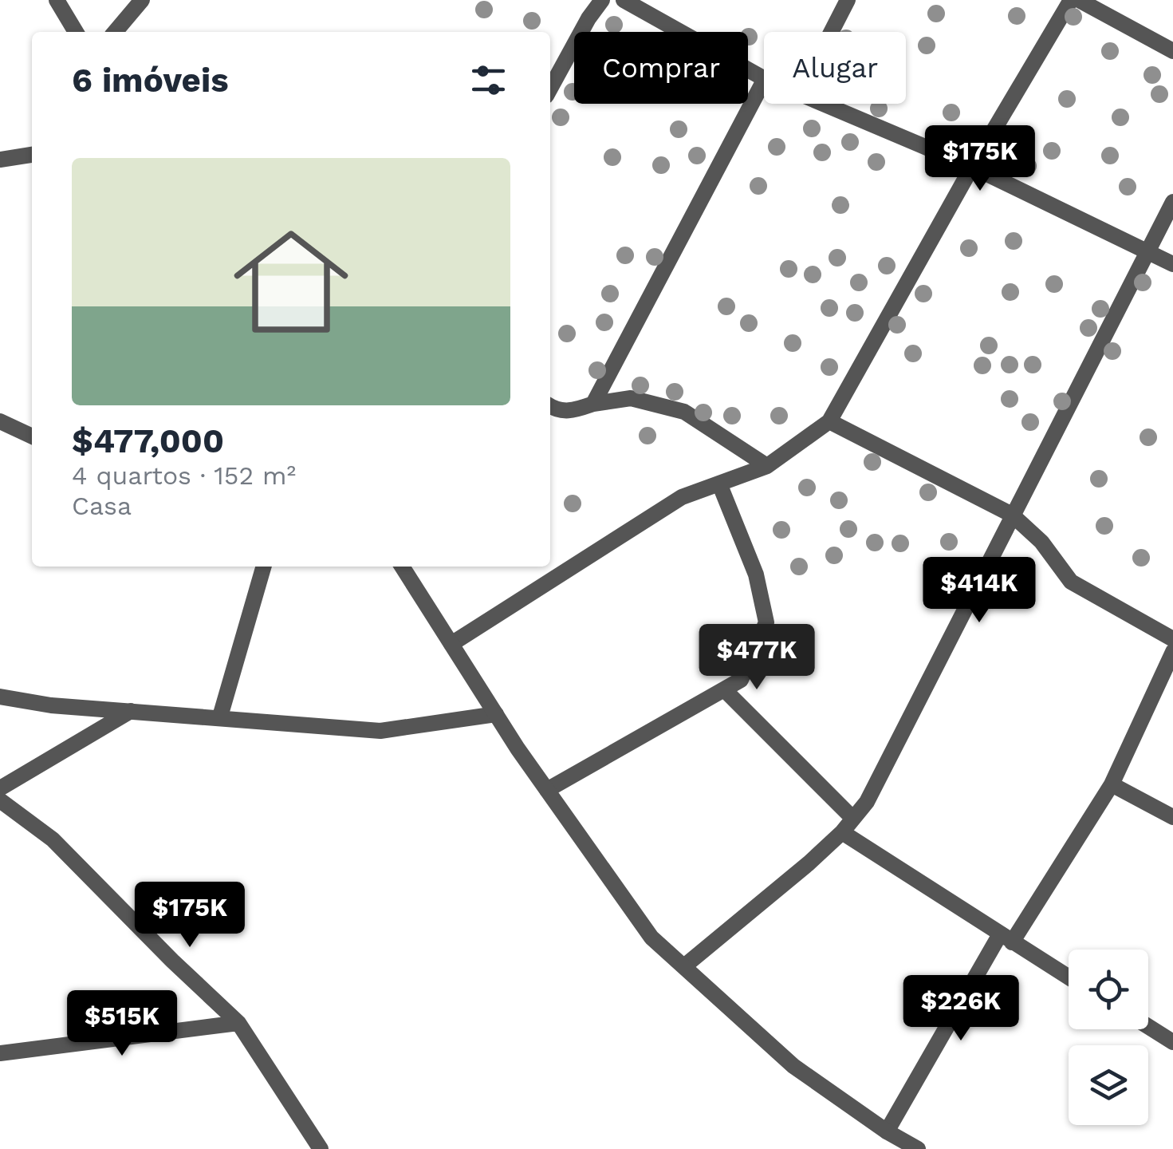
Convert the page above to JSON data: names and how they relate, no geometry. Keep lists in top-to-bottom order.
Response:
{
  "page": {
    "chip": ["Comprar", "Alugar"],
    "heading": "6 imóveis",
    "price": [
      "$175K",
      "$414K",
      "$477K",
      "$175K",
      "$226K",
      "$515K"
    ],
    "list": [
      {
        "name": "$477,000",
        "note": "4 quartos · 152 m² · Casa"
      }
    ]
  }
}
